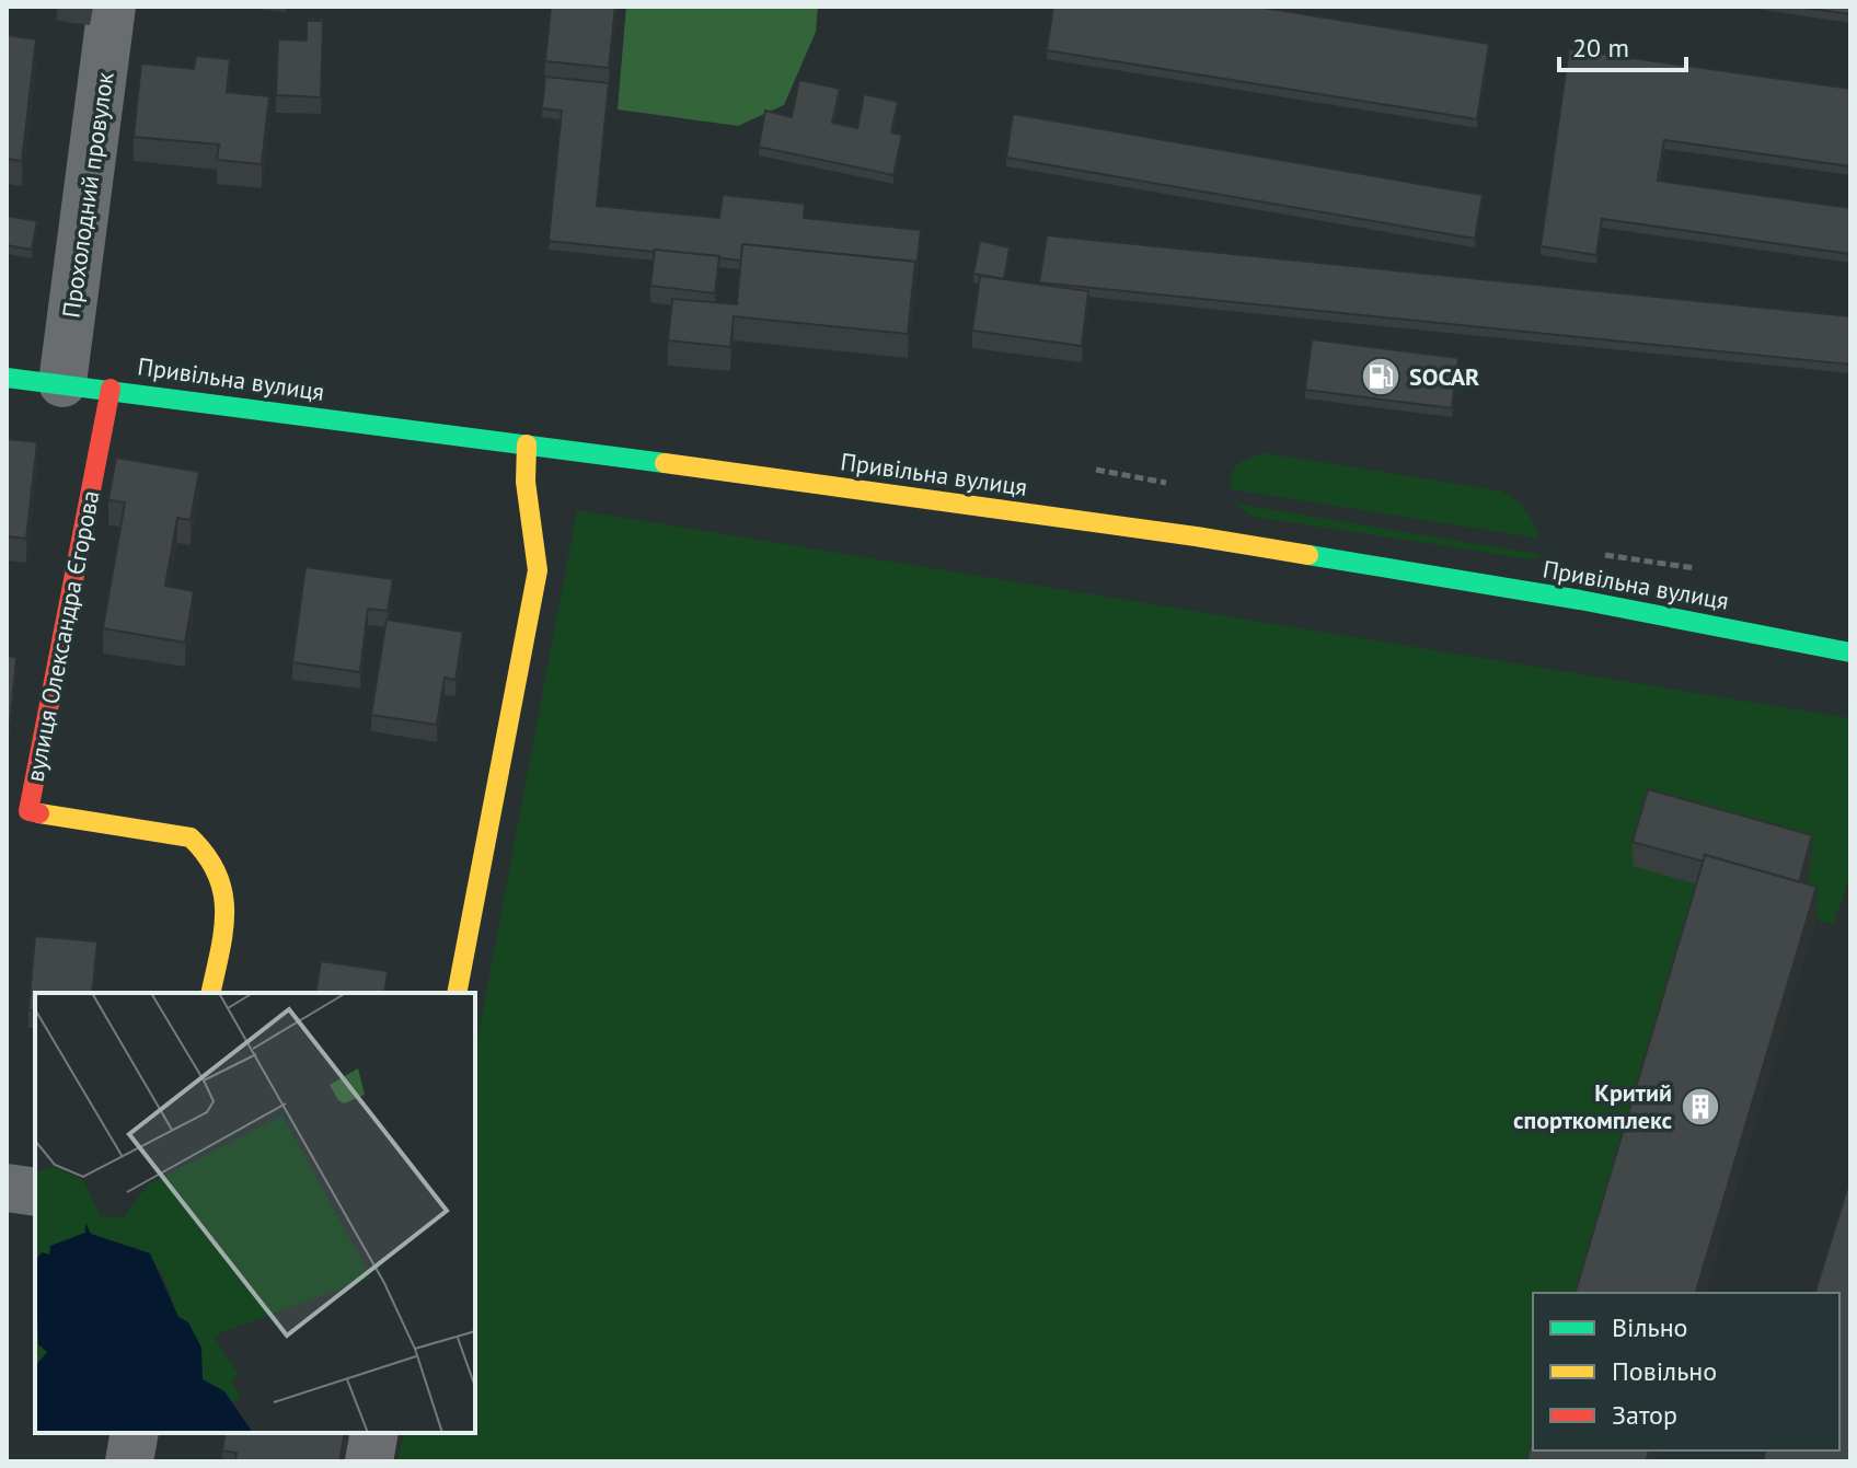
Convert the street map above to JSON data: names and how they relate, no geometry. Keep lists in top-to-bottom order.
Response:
{
  "streets": {
    "street": ["Прохолодний провулок", "Привільна вулиця", "вулиця Олександра Єгорова"]
  },
  "crossings": [
    ["Прохолодний провулок", "Привільна вулиця"],
    ["Привільна вулиця", "вулиця Олександра Єгорова"]
  ],
  "places": {
    "fuel station": ["SOCAR"],
    "building": ["Критий спорткомплекс"]
  },
  "legend": ["Вільно", "Повільно", "Затор"],
  "scale_bar": "20 m"
}
